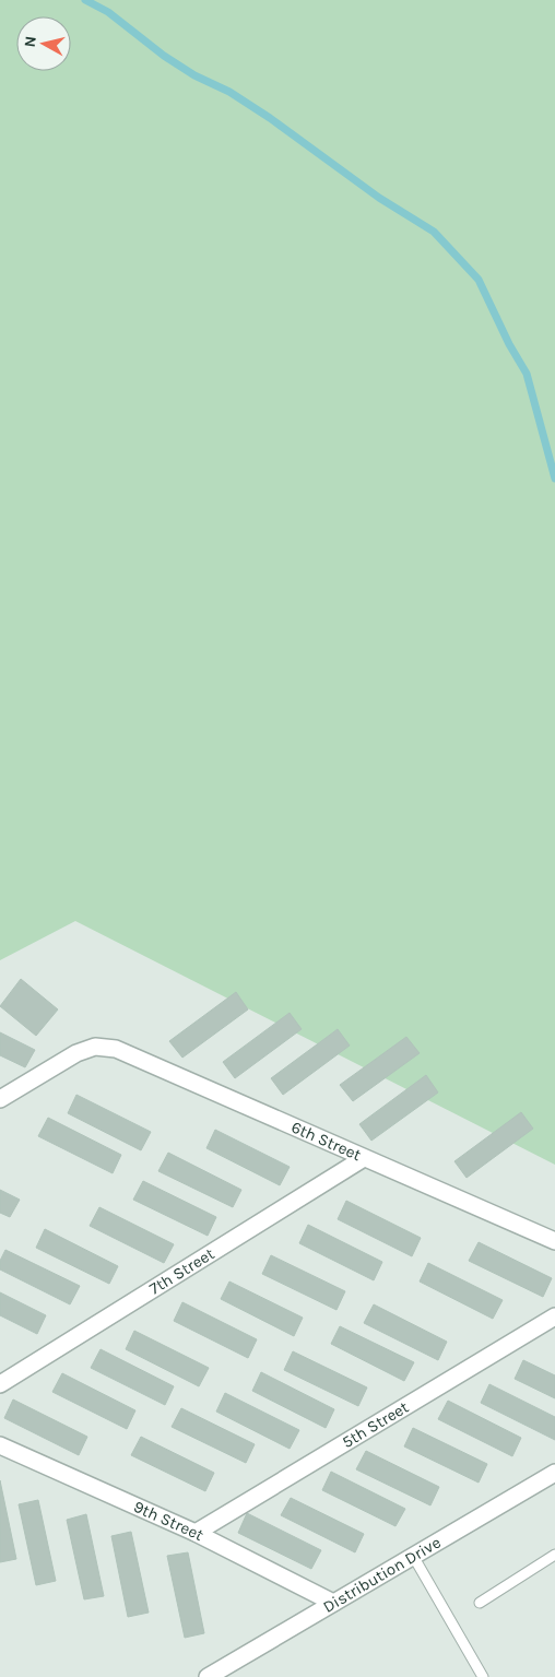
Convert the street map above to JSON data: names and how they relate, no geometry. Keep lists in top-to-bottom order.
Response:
{
  "streets": {
    "street": [
      "6th Street",
      "7th Street",
      "5th Street",
      "9th Street",
      "Distribution Drive"
    ]
  },
  "crossings": [
    ["6th Street", "7th Street"],
    ["5th Street", "9th Street"],
    ["9th Street", "Distribution Drive"]
  ],
  "north": "left"
}
